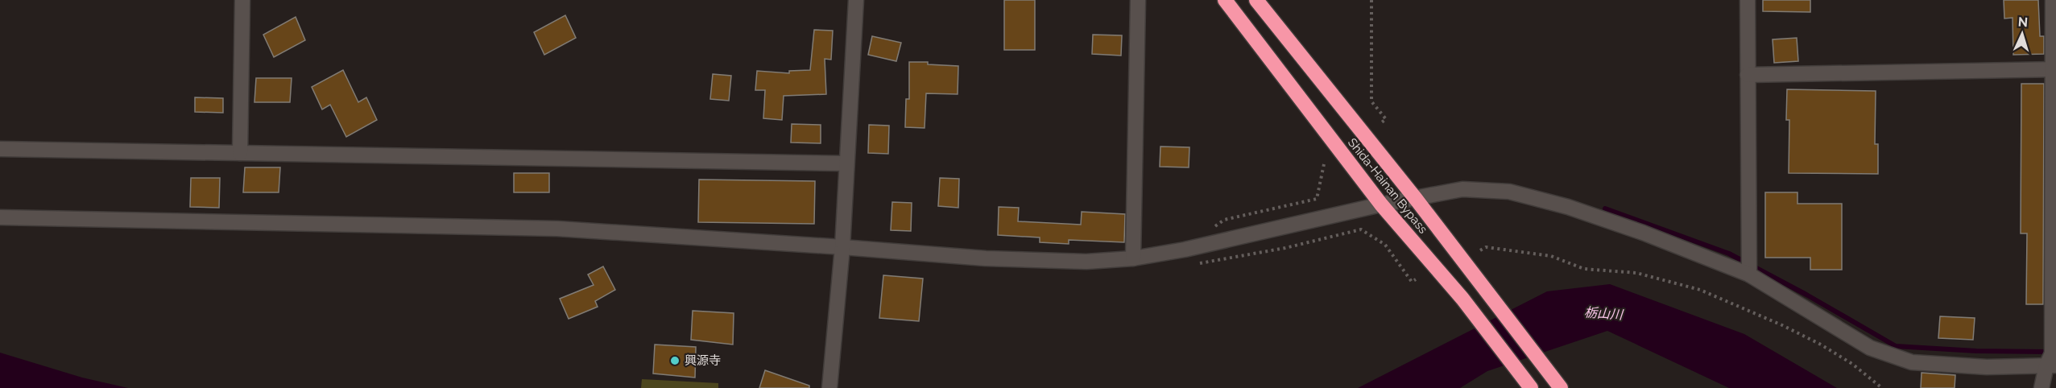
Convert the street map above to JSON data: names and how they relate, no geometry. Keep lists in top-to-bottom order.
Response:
{
  "streets": {
    "highway": ["Shida-Hainan Bypass"]
  },
  "water": ["栃山川"],
  "places": ["興源寺"],
  "north": "top"
}
